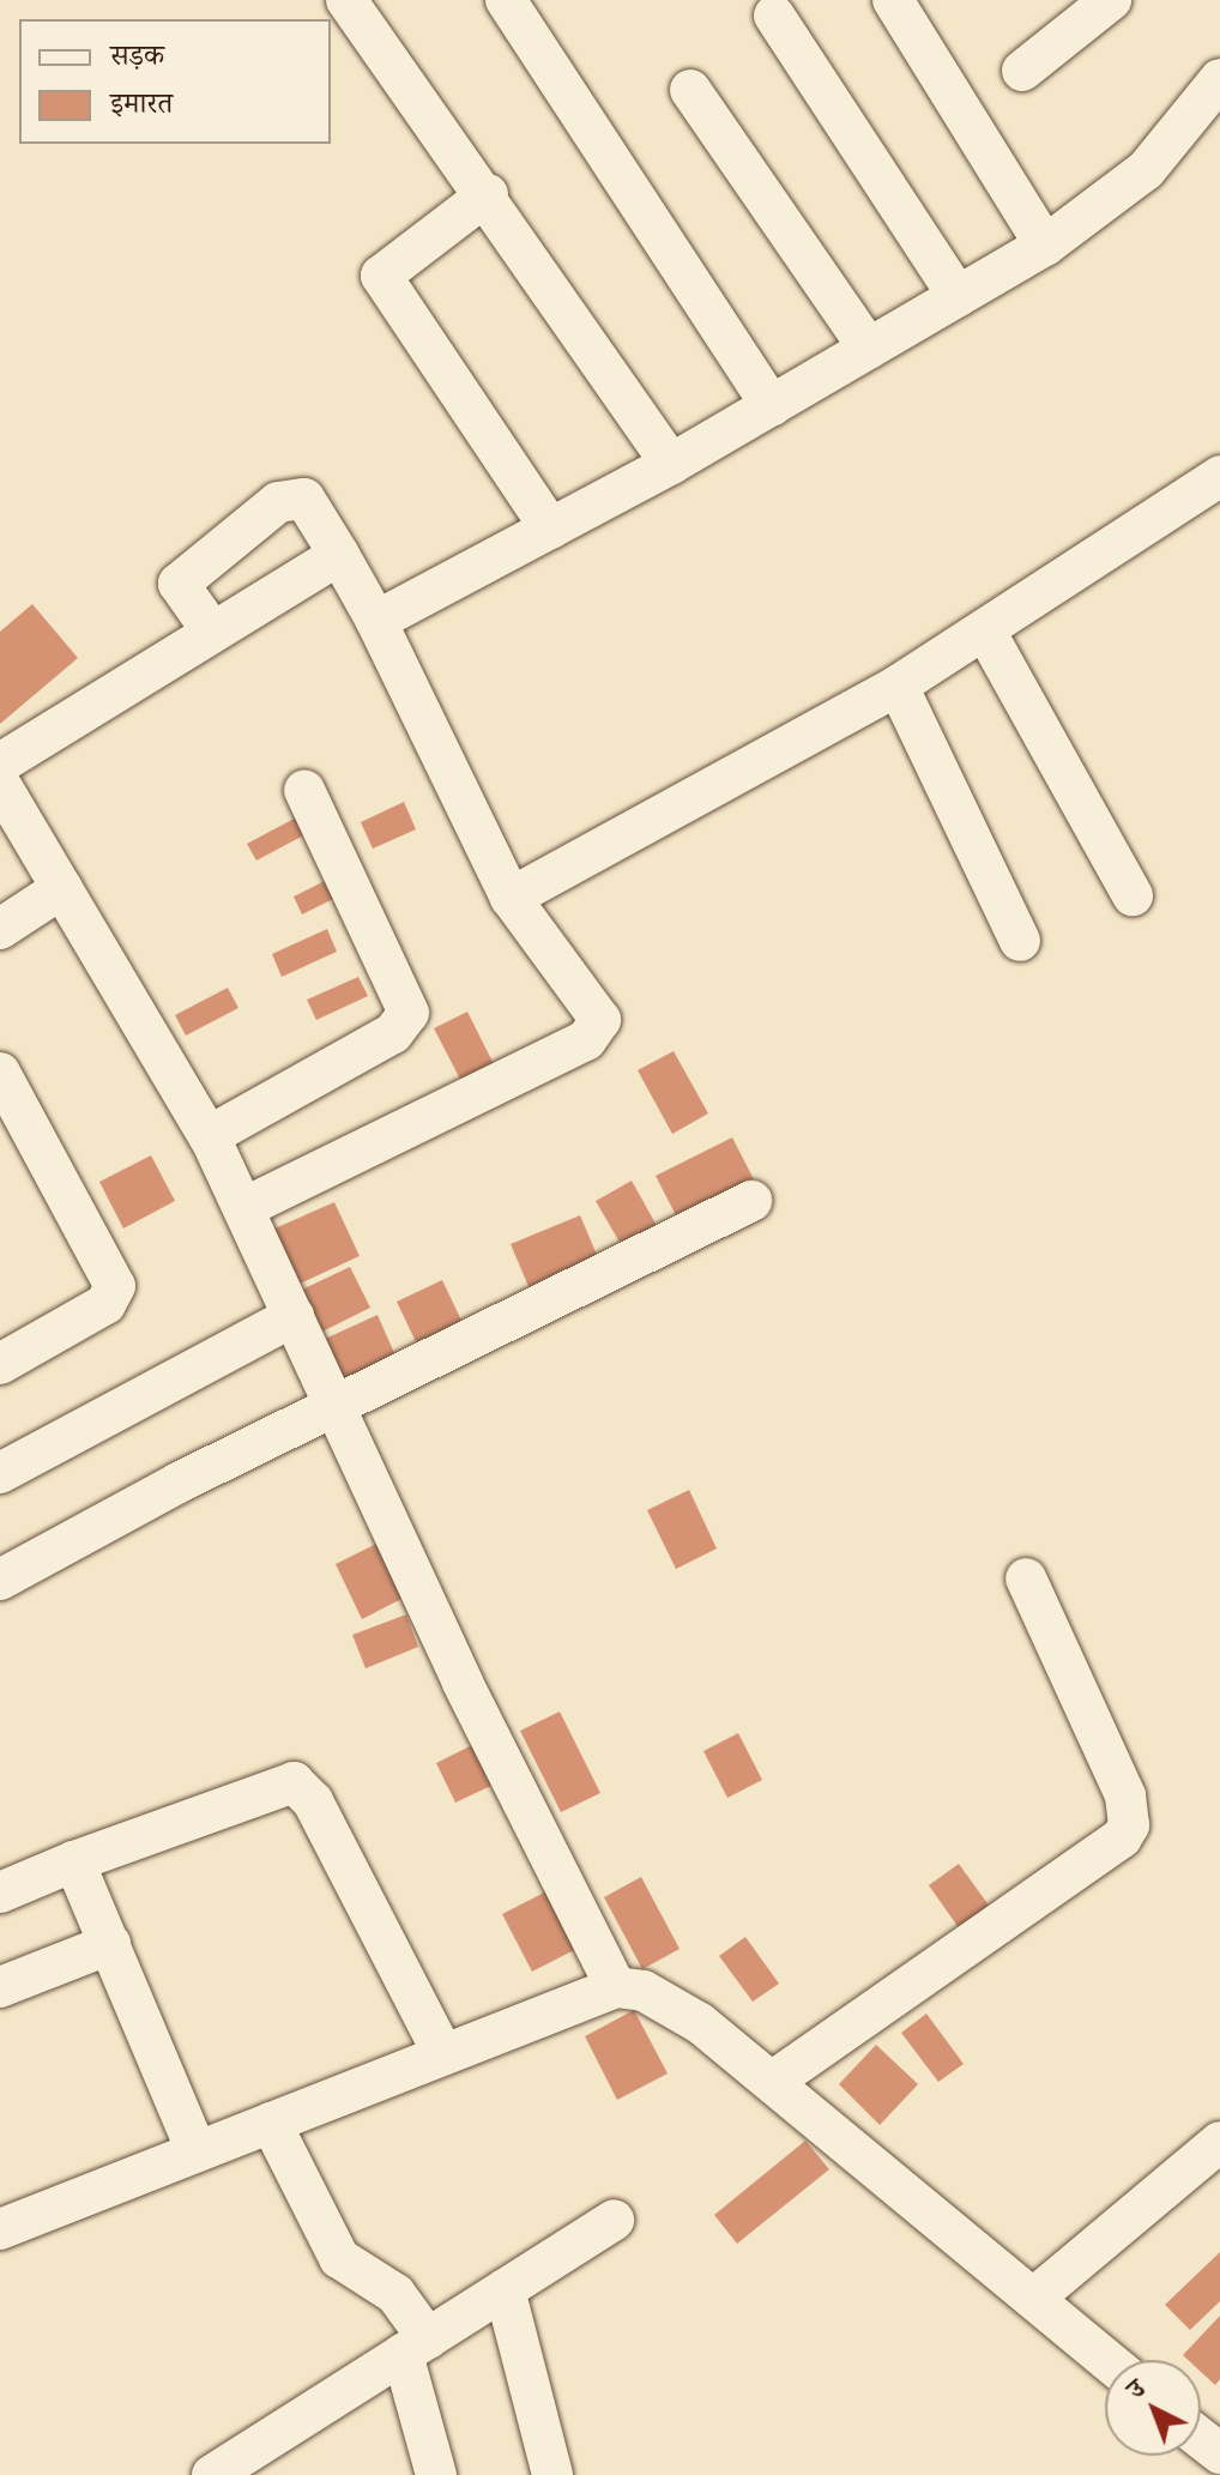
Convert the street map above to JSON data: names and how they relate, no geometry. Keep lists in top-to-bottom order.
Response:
{
  "legend": ["सड़क", "इमारत"],
  "north": "top left"
}
